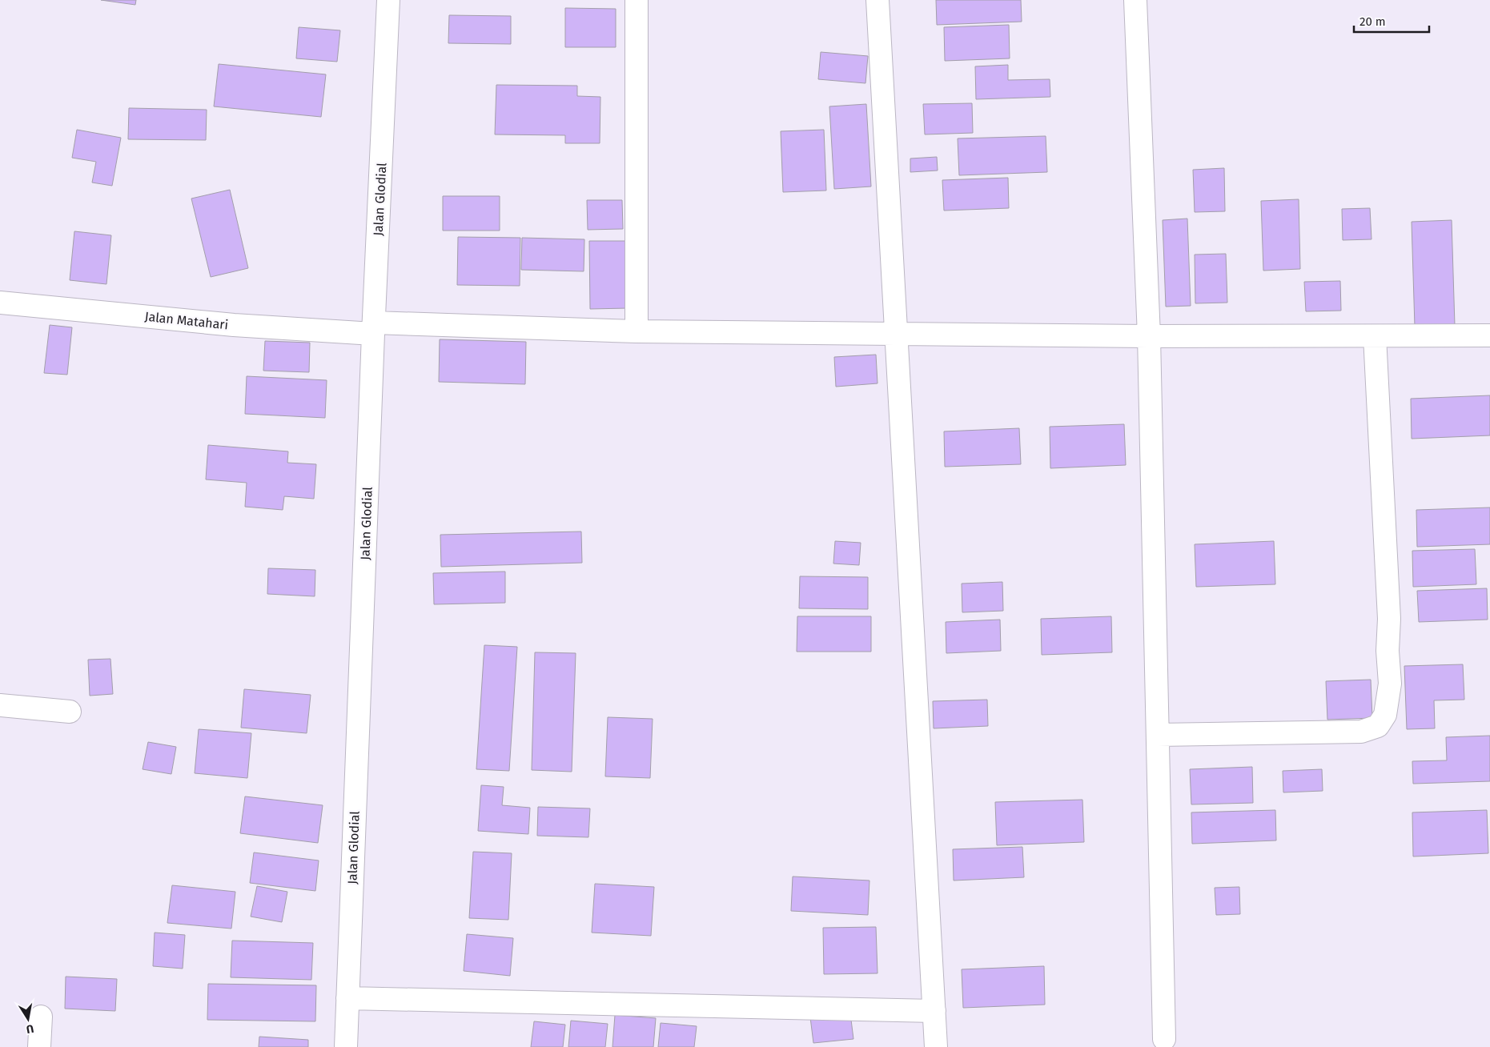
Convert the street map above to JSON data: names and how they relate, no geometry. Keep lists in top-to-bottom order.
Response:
{
  "streets": {
    "street": ["Jalan Glodial", "Jalan Matahari"]
  },
  "crossings": [
    ["Jalan Glodial", "Jalan Matahari"]
  ],
  "scale_bar": "20 m",
  "north": "bottom"
}
